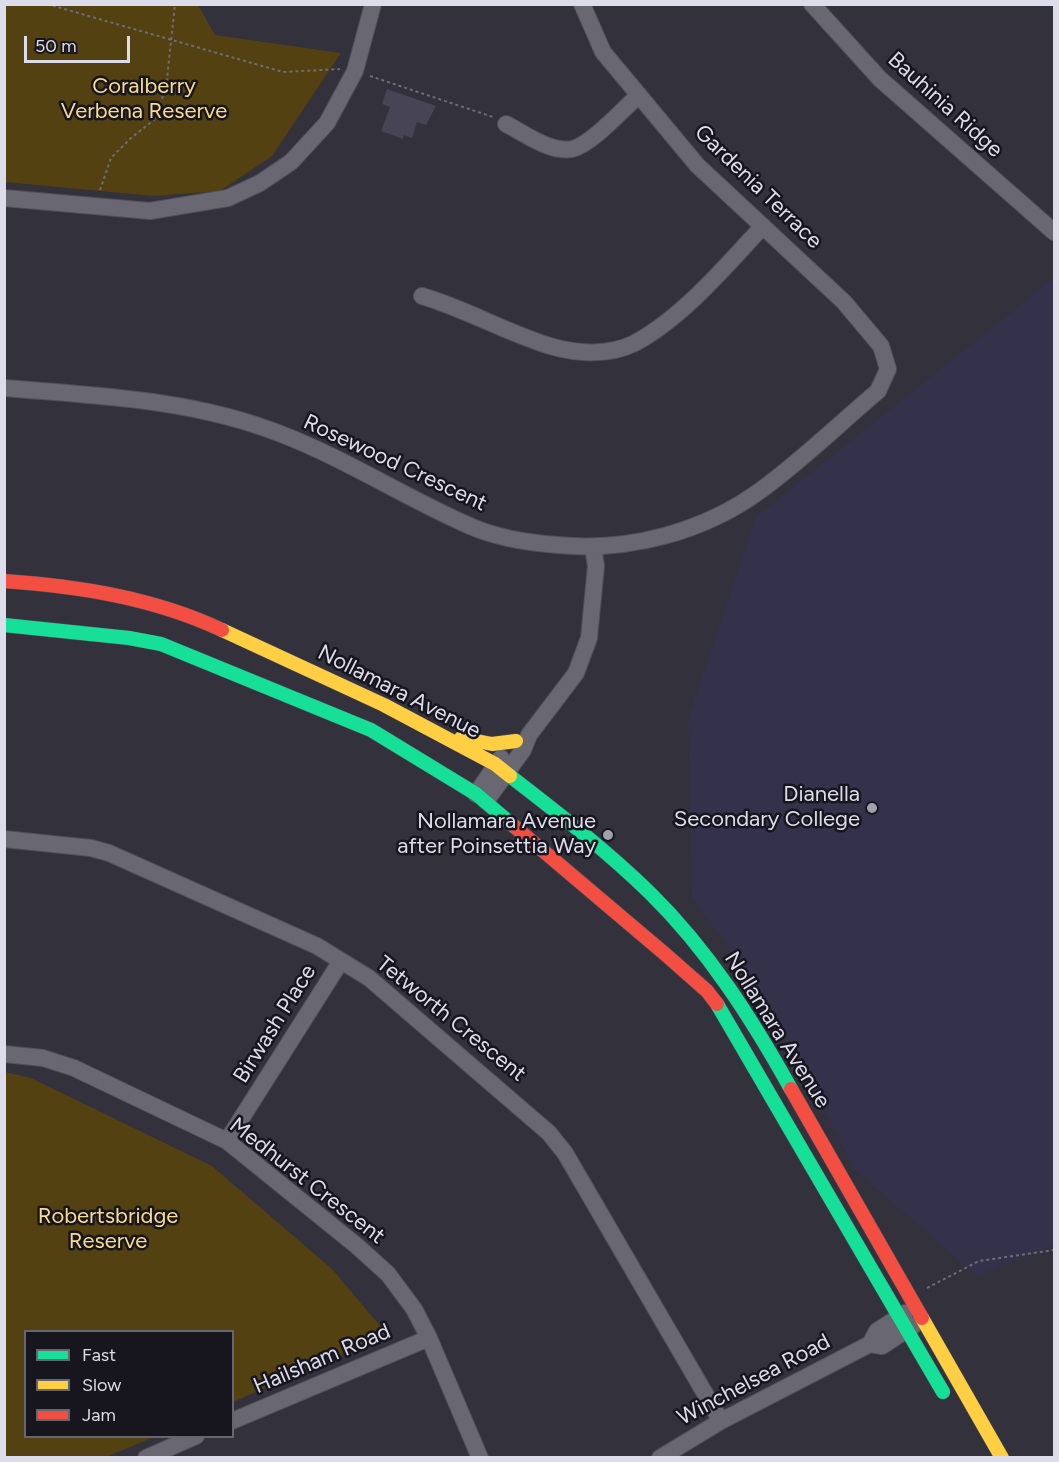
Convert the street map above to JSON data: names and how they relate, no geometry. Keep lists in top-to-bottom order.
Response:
{
  "streets": {
    "main road": ["Nollamara Avenue"],
    "street": [
      "Bauhinia Ridge",
      "Gardenia Terrace",
      "Rosewood Crescent",
      "Tetworth Crescent",
      "Birwash Place",
      "Medhurst Crescent",
      "Hailsham Road",
      "Winchelsea Road"
    ]
  },
  "crossings": [
    ["Gardenia Terrace", "Rosewood Crescent"],
    ["Nollamara Avenue", "Winchelsea Road"],
    ["Tetworth Crescent", "Birwash Place"],
    ["Tetworth Crescent", "Winchelsea Road"],
    ["Birwash Place", "Medhurst Crescent"],
    ["Medhurst Crescent", "Hailsham Road"]
  ],
  "parks": ["Coralberry Verbena Reserve", "Robertsbridge Reserve"],
  "places": ["Dianella Secondary College", "Nollamara Avenue after Poinsettia Way"],
  "legend": ["Fast", "Slow", "Jam"],
  "scale_bar": "50 m"
}
